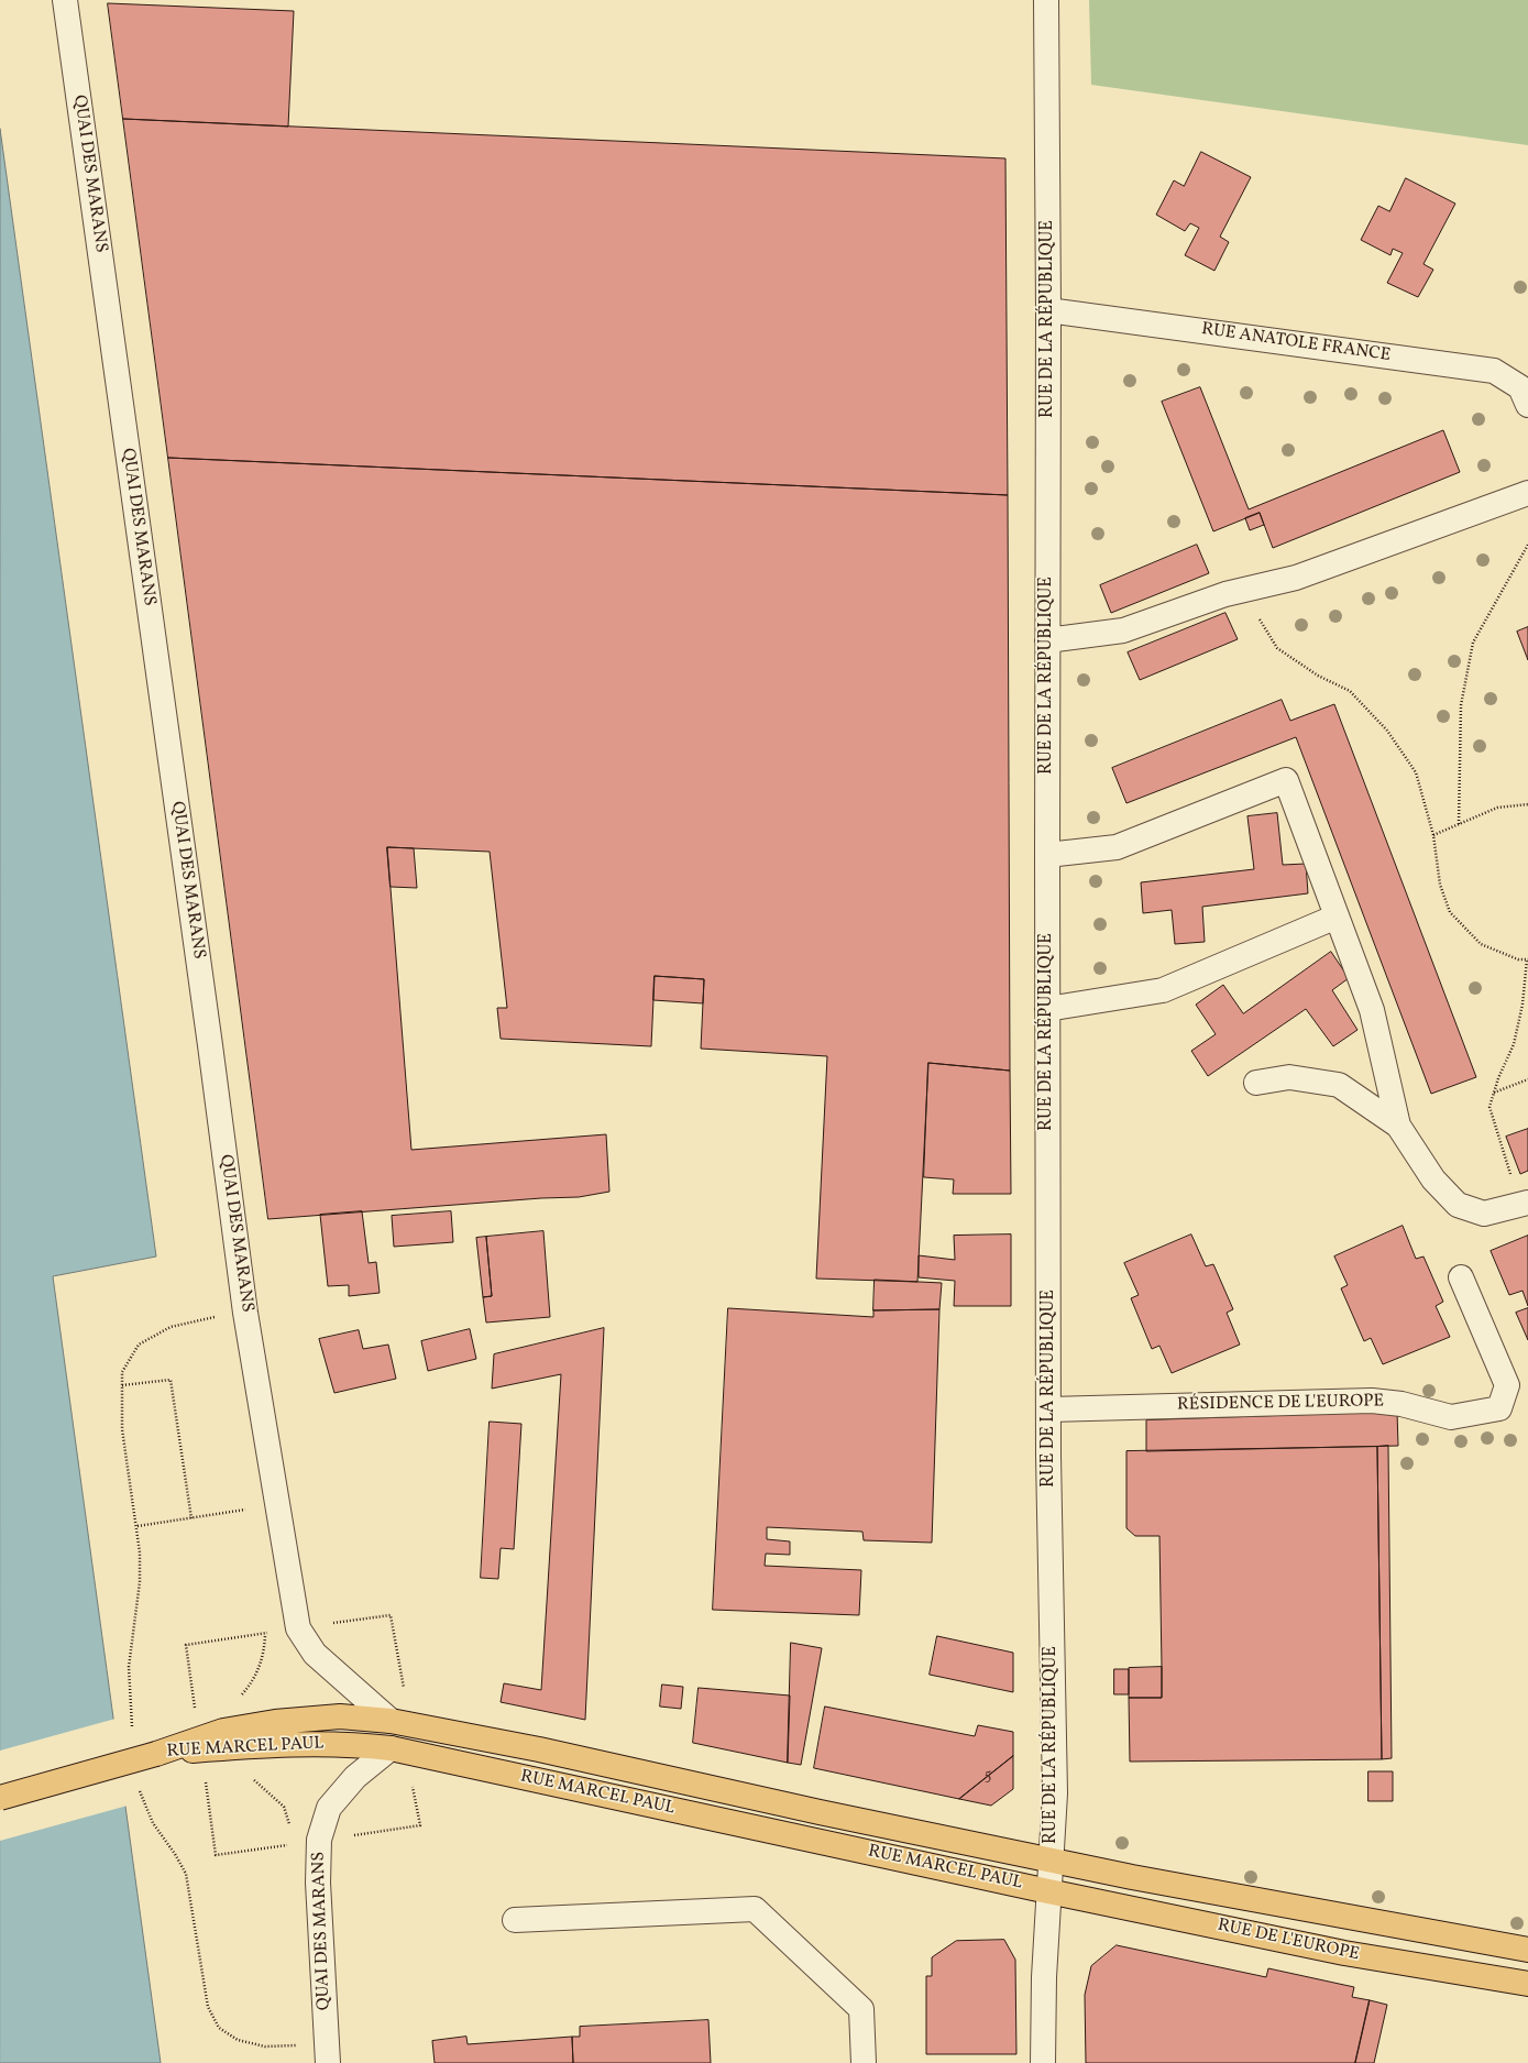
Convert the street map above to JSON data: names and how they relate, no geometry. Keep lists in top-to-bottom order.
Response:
{
  "streets": {
    "main road": ["RUE MARCEL PAUL", "RUE DE L'EUROPE"],
    "street": [
      "QUAI DES MARANS",
      "RUE DE LA RÉPUBLIQUE",
      "RUE ANATOLE FRANCE",
      "RÉSIDENCE DE L'EUROPE"
    ]
  },
  "crossings": [
    ["QUAI DES MARANS", "RUE MARCEL PAUL"],
    ["RUE DE LA RÉPUBLIQUE", "RUE ANATOLE FRANCE"],
    ["RUE DE LA RÉPUBLIQUE", "RÉSIDENCE DE L'EUROPE"],
    ["RUE DE LA RÉPUBLIQUE", "RUE MARCEL PAUL"],
    ["RUE DE LA RÉPUBLIQUE", "RUE DE L'EUROPE"],
    ["RUE MARCEL PAUL", "RUE DE L'EUROPE"]
  ],
  "house_numbers": ["5"]
}
